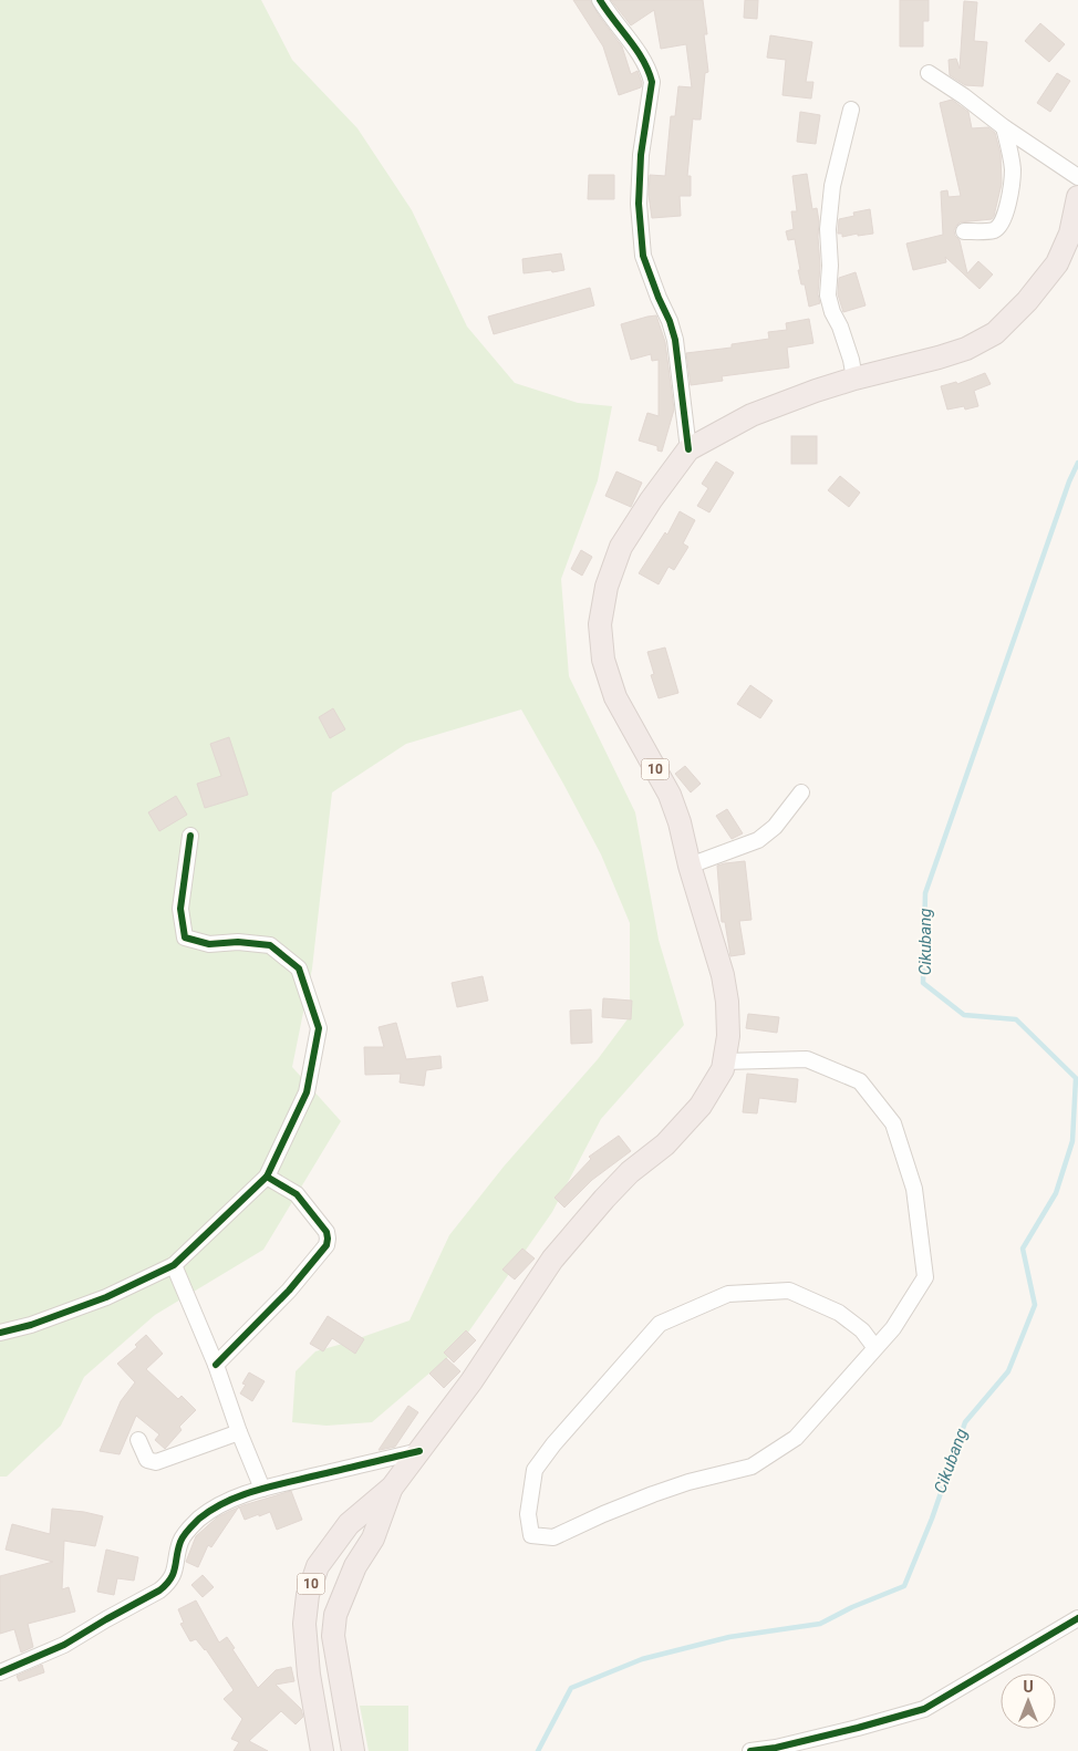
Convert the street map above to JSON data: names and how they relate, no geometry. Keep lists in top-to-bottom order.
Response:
{
  "streets": {
    "highway": ["10"]
  },
  "water": ["Cikubang"],
  "north": "top"
}
